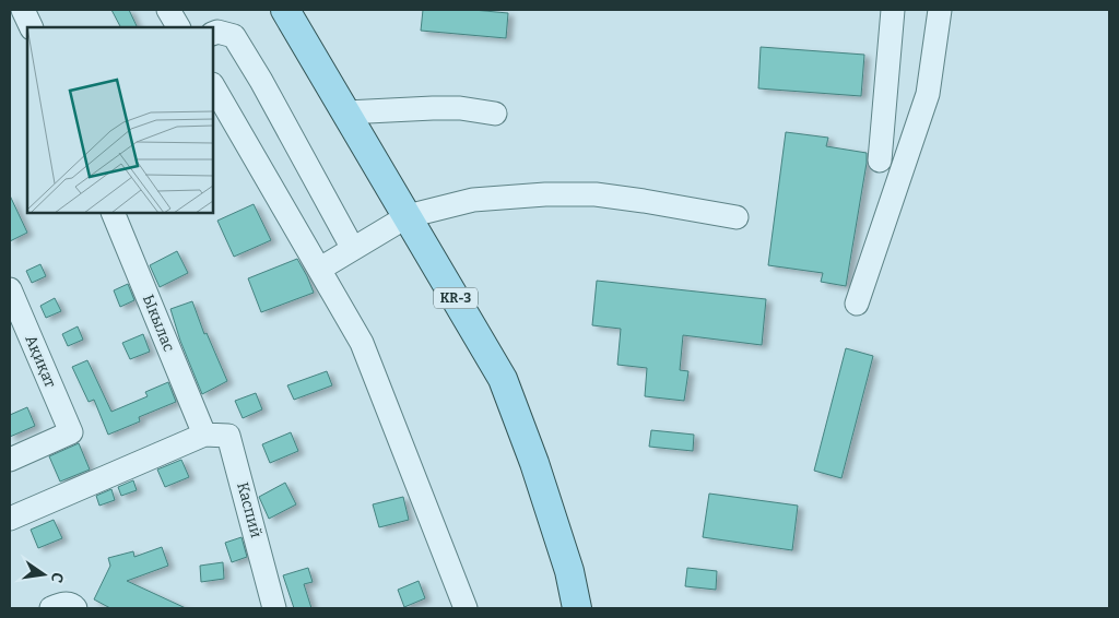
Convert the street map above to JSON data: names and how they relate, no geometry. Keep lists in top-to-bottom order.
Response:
{
  "streets": {
    "main road": ["KR-3"],
    "street": ["Ыкылас", "Ақиқат", "Каспий"]
  },
  "crossings": [
    ["Ыкылас", "Каспий"]
  ],
  "north": "right"
}
